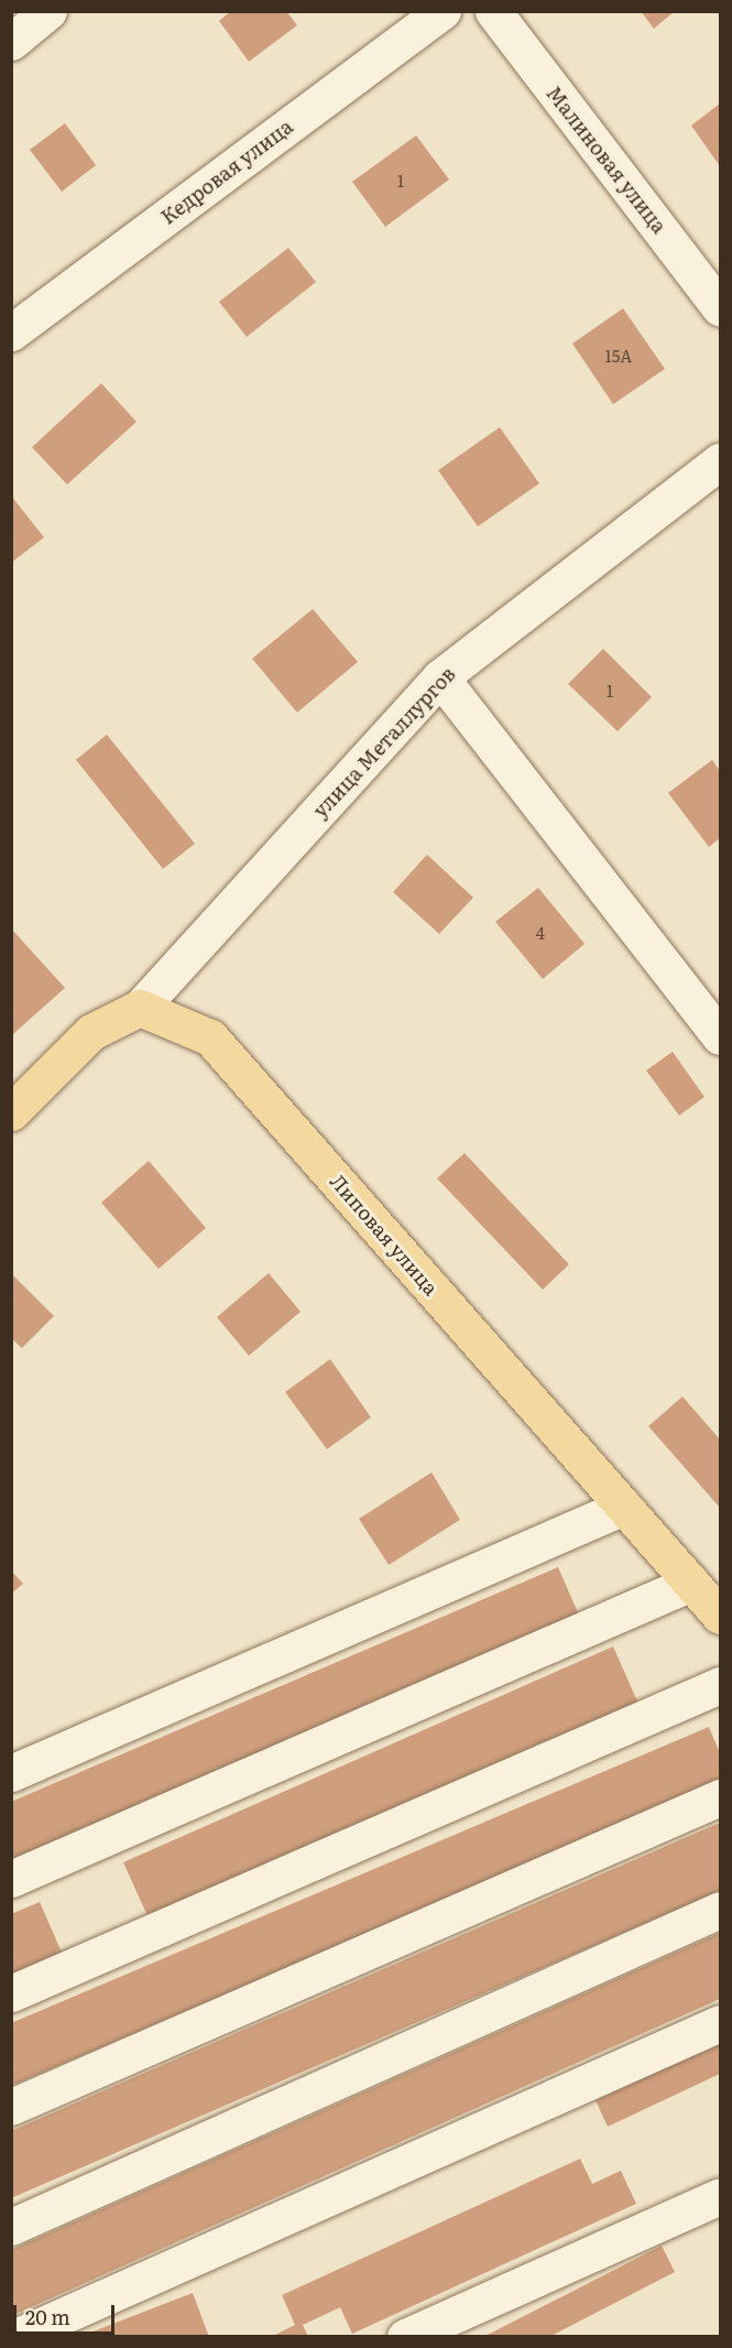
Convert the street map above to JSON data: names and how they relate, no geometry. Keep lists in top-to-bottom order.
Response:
{
  "streets": {
    "main road": ["Липовая улица"],
    "street": ["Малиновая улица", "Кедровая улица", "улица Металлургов"]
  },
  "crossings": [
    ["улица Металлургов", "Липовая улица"]
  ],
  "house_numbers": [
    "1",
    "15А",
    "1",
    "4"
  ],
  "scale_bar": "20 m"
}
